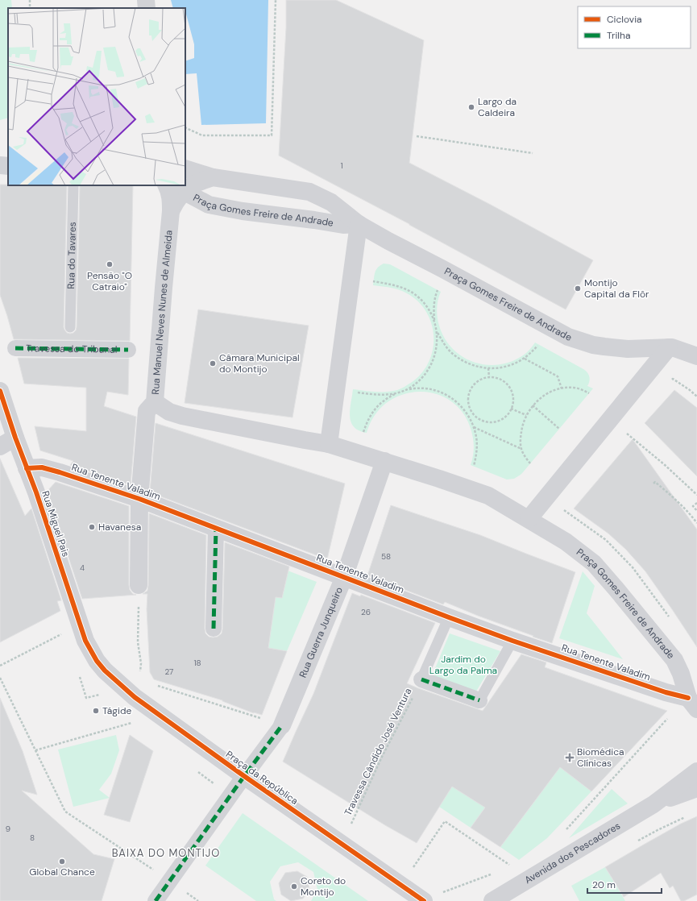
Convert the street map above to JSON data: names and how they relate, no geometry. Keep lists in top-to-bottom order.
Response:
{
  "streets": {
    "street": [
      "Praça Gomes Freire de Andrade",
      "Rua Manuel Neves Nunes de Almeida",
      "Travessa do Tribunal",
      "Rua Tenente Valadim",
      "Rua Miguel Pais",
      "Rua Guerra Junqueiro",
      "Praça da República",
      "Avenida dos Pescadores"
    ],
    "lane": ["Rua do Tavares"],
    "path": ["Travessa Cândido José Ventura"]
  },
  "crossings": [
    ["Praça Gomes Freire de Andrade", "Rua Manuel Neves Nunes de Almeida"],
    ["Praça Gomes Freire de Andrade", "Rua Tenente Valadim"],
    ["Praça Gomes Freire de Andrade", "Rua Guerra Junqueiro"],
    ["Rua Manuel Neves Nunes de Almeida", "Rua Tenente Valadim"],
    ["Rua Tenente Valadim", "Rua Miguel Pais"],
    ["Rua Tenente Valadim", "Rua Guerra Junqueiro"],
    ["Rua Miguel Pais", "Praça da República"],
    ["Rua Guerra Junqueiro", "Praça da República"]
  ],
  "districts": ["BAIXA DO MONTIJO"],
  "parks": ["Jardim do Largo da Palma"],
  "places": {
    "other": [
      "Largo da Caldeira",
      "Pensão \"O Catraio\"",
      "Montijo Capital da Flôr",
      "Câmara Municipal do Montijo",
      "Havanesa",
      "Tágide",
      "Global Chance",
      "Coreto do Montijo"
    ],
    "health": ["Biomédica Clínicas"]
  },
  "house_numbers": [
    "1",
    "58",
    "4",
    "26",
    "18",
    "27",
    "9",
    "8"
  ],
  "legend": ["Ciclovia", "Trilha"],
  "scale_bar": "20 m"
}
